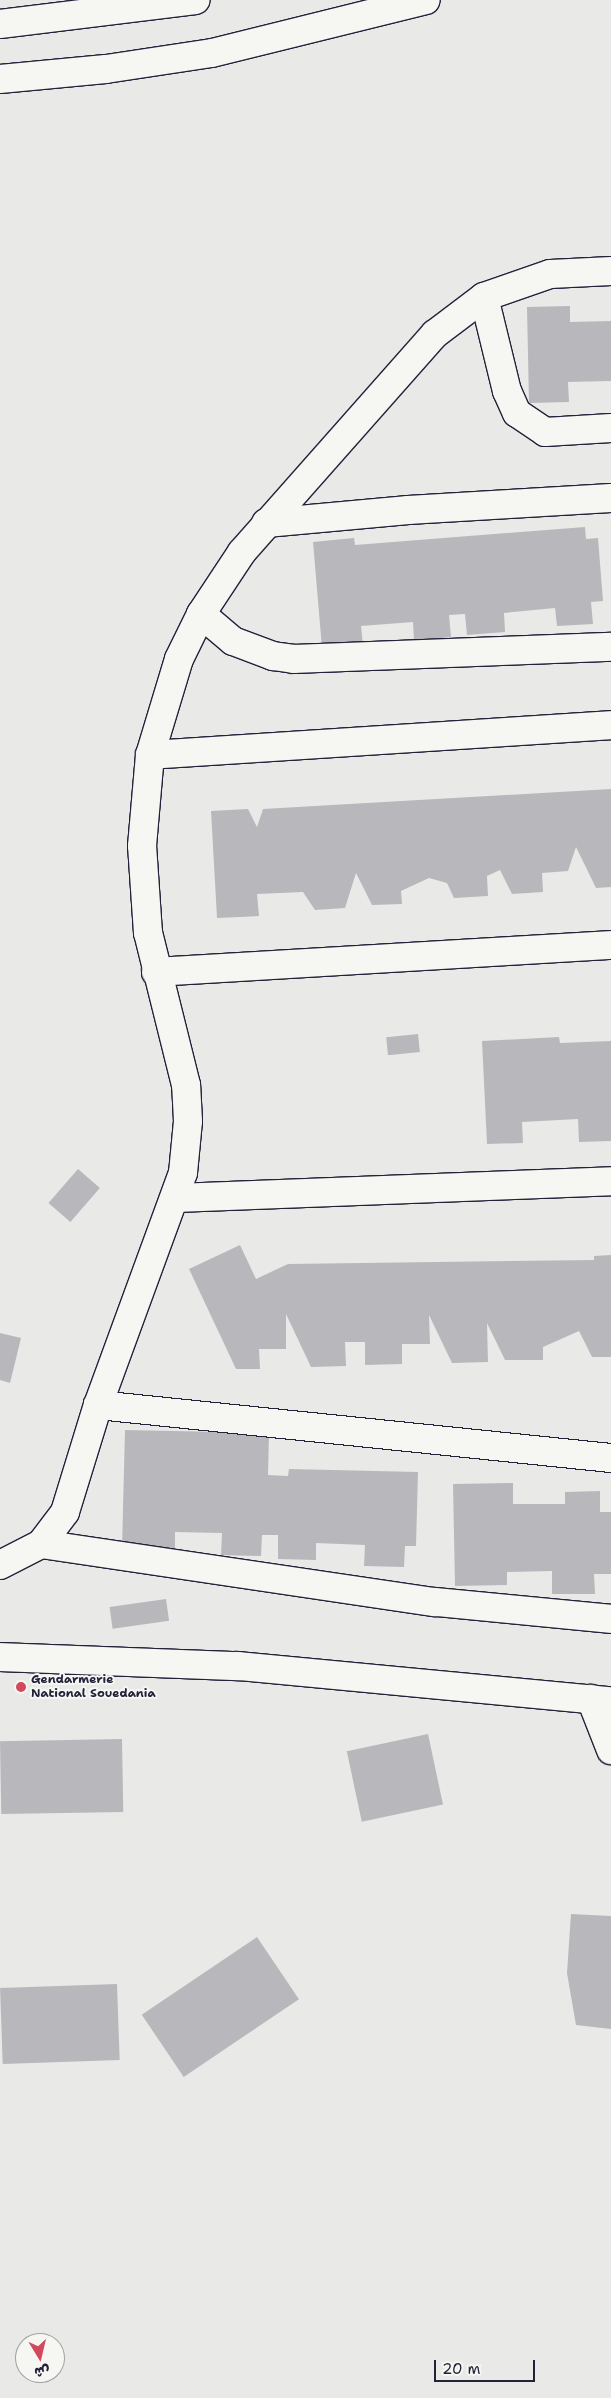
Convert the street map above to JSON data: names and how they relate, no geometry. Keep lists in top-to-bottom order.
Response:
{
  "places": ["Gendarmerie National Souedania"],
  "scale_bar": "20 m",
  "north": "bottom"
}
